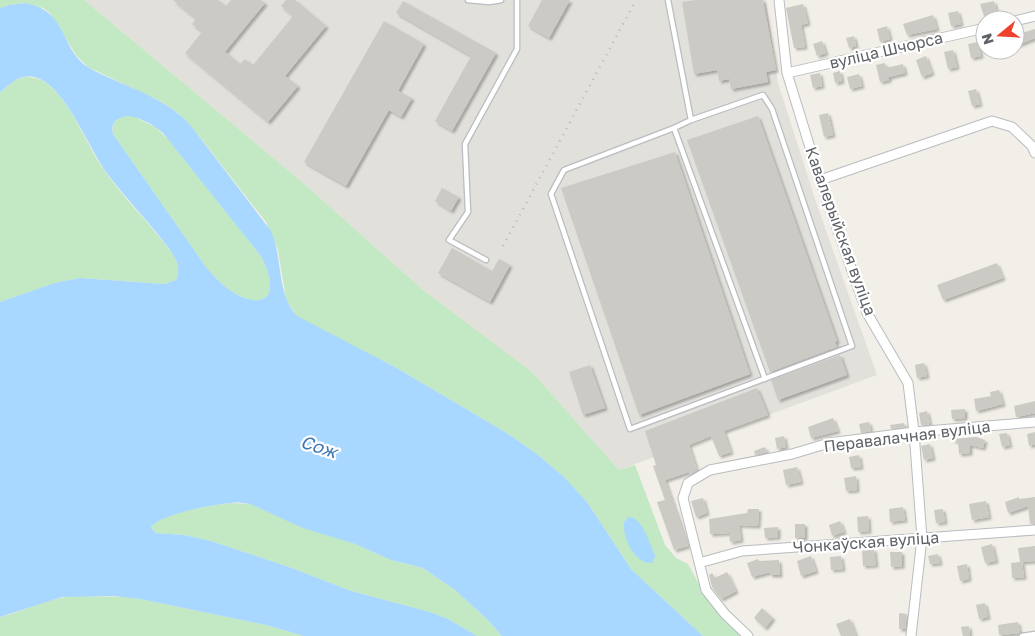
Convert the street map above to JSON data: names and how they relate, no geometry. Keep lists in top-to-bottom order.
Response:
{
  "streets": {
    "street": [
      "вуліца Шчорса",
      "Кавалерыйская вуліца",
      "Перавалачная вуліца",
      "Чонкаўская вуліца"
    ]
  },
  "crossings": [
    ["вуліца Шчорса", "Кавалерыйская вуліца"],
    ["Кавалерыйская вуліца", "Перавалачная вуліца"],
    ["Кавалерыйская вуліца", "Чонкаўская вуліца"],
    ["Перавалачная вуліца", "Чонкаўская вуліца"]
  ],
  "water": ["Сож"],
  "north": "left"
}
